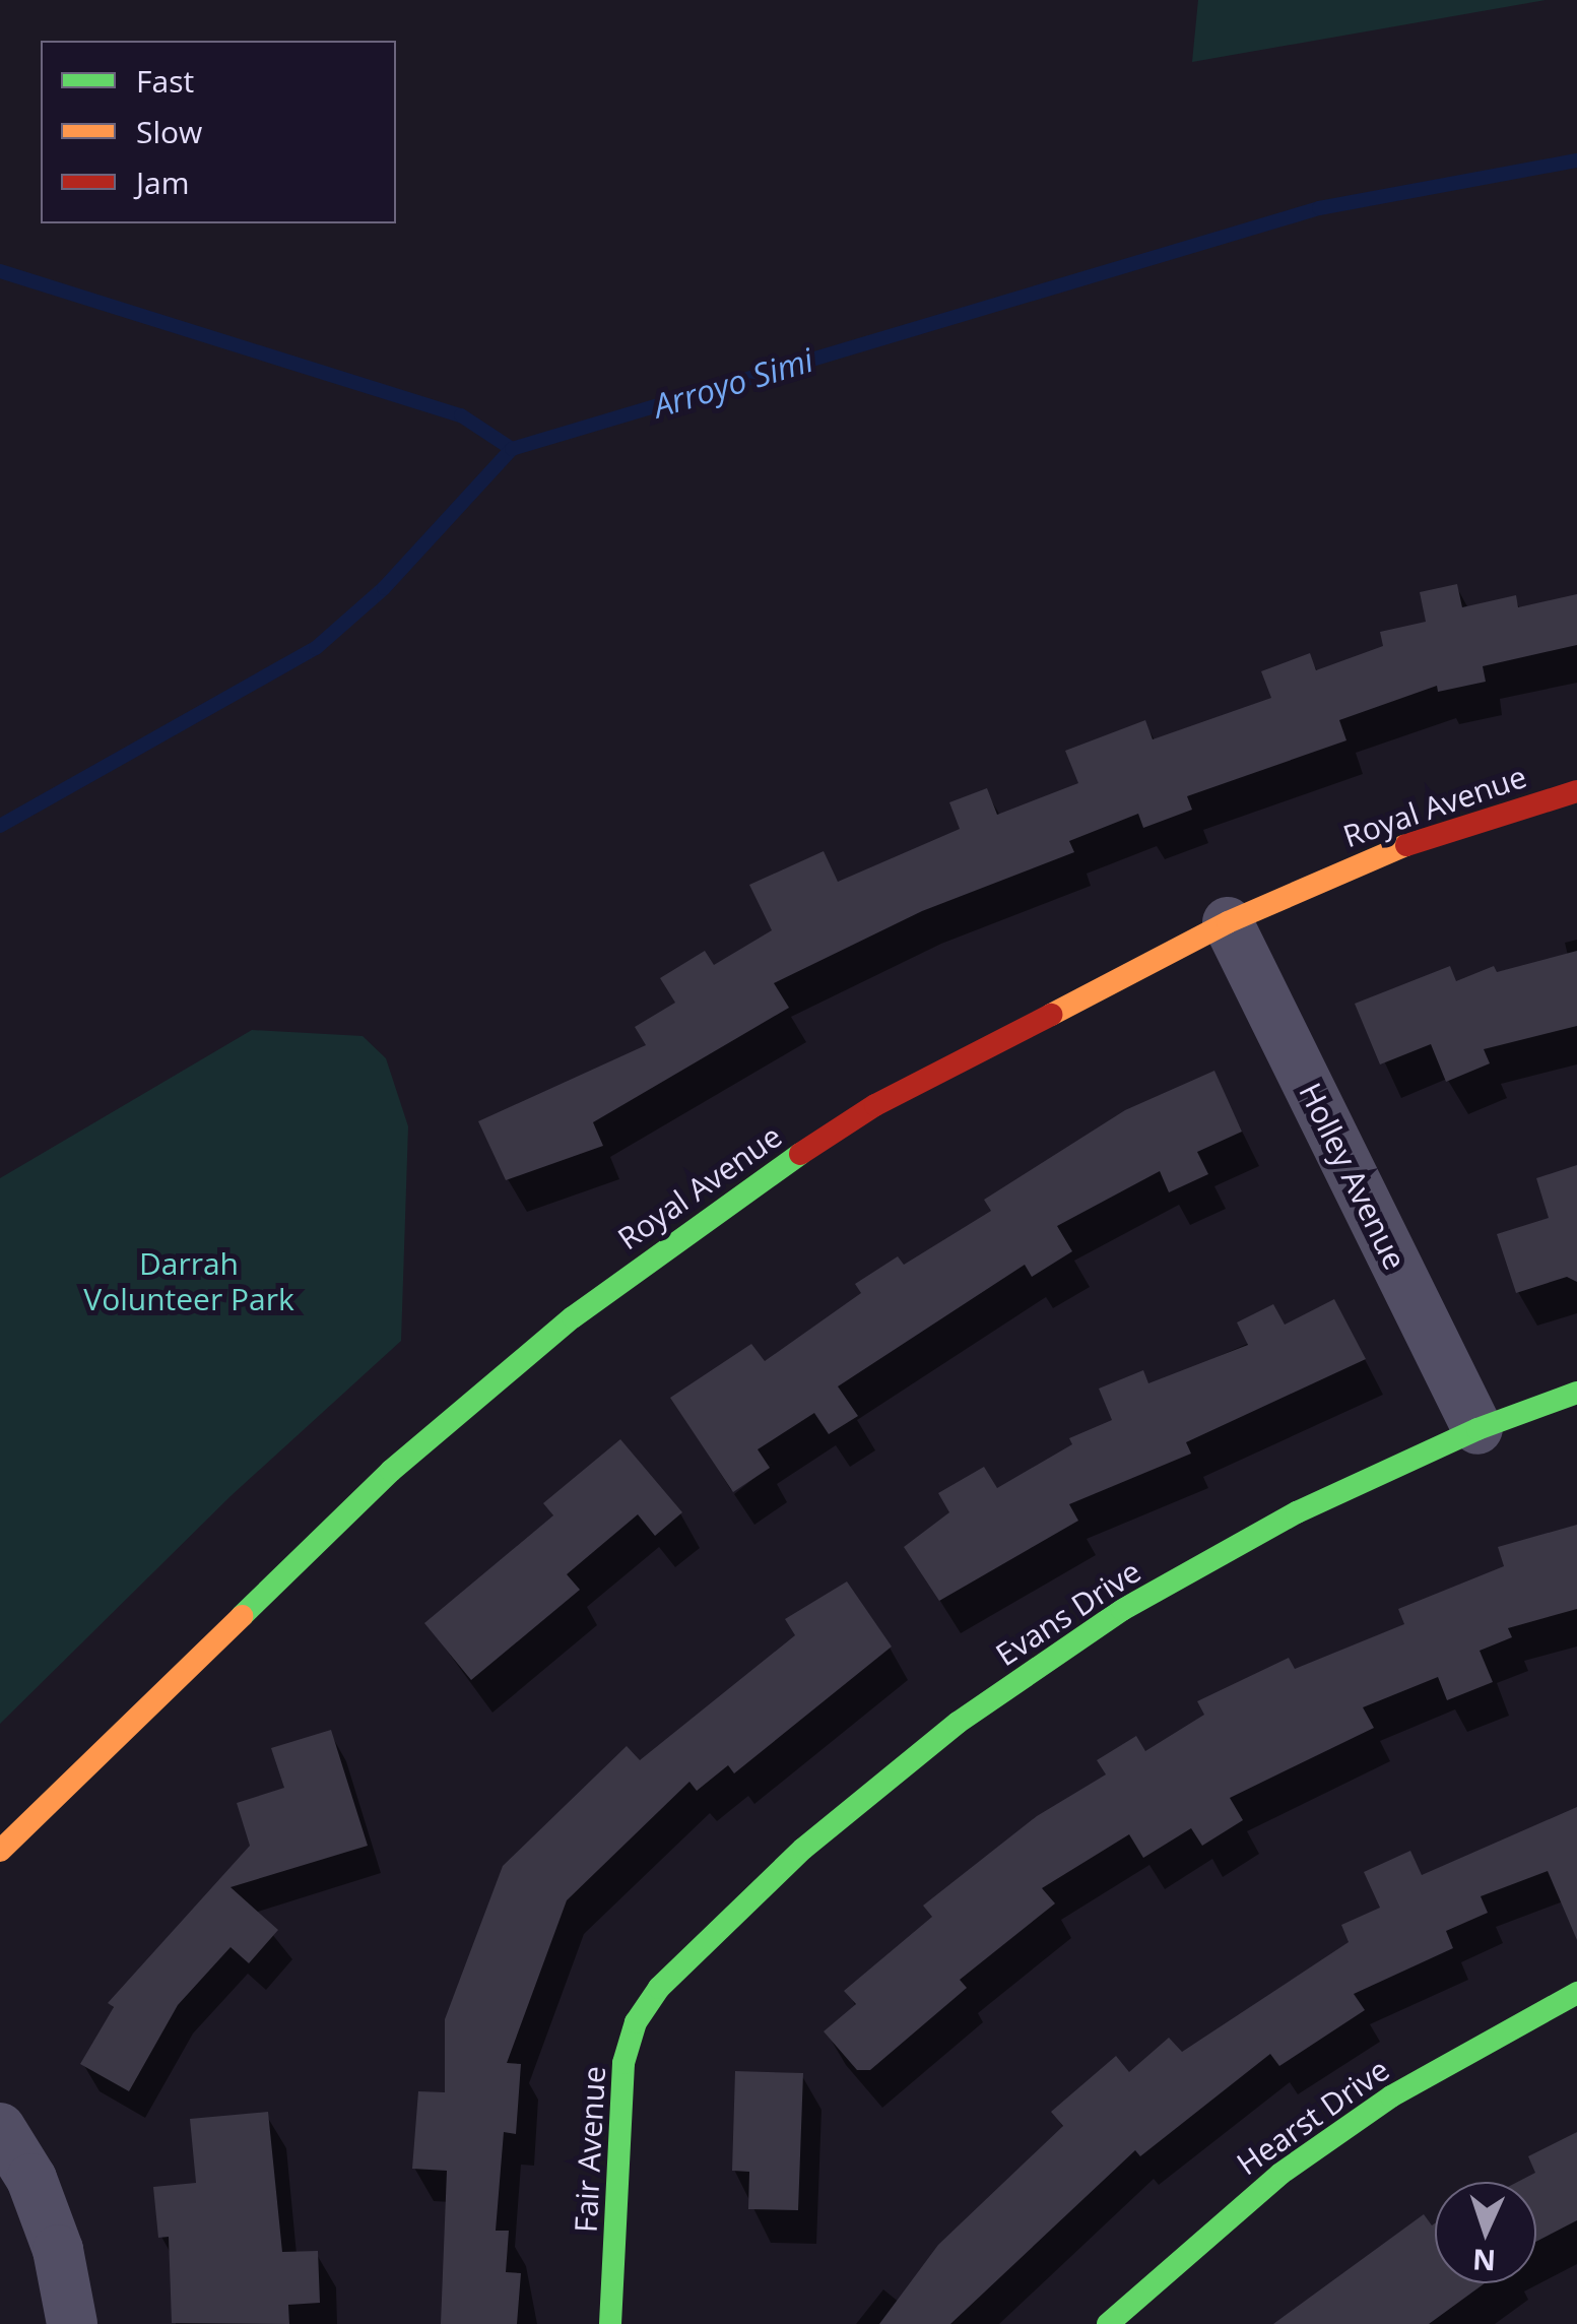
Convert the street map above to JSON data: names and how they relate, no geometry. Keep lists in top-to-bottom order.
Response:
{
  "streets": {
    "street": [
      "Royal Avenue",
      "Holley Avenue",
      "Evans Drive",
      "Hearst Drive",
      "Fair Avenue"
    ]
  },
  "crossings": [
    ["Royal Avenue", "Holley Avenue"],
    ["Holley Avenue", "Evans Drive"],
    ["Evans Drive", "Fair Avenue"]
  ],
  "water": ["Arroyo Simi"],
  "parks": ["Darrah Volunteer Park"],
  "legend": ["Fast", "Slow", "Jam"],
  "north": "bottom"
}
